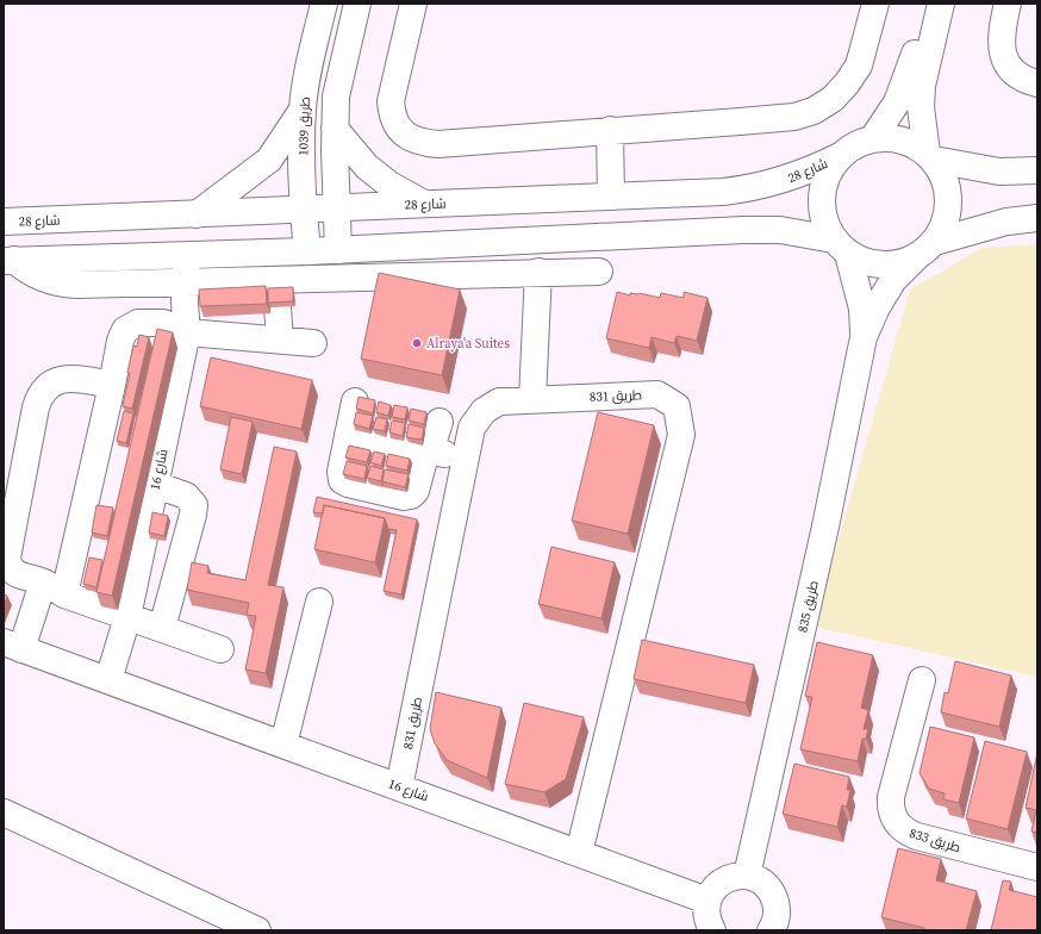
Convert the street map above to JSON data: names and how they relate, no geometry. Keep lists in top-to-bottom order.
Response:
{
  "streets": {
    "street": [
      "طريق 1039",
      "شارع 28",
      "طريق 831",
      "شارع 16",
      "طريق 835",
      "طريق 833"
    ]
  },
  "crossings": [
    ["طريق 1039", "شارع 28"],
    ["شارع 28", "طريق 835"],
    ["طريق 831", "شارع 16"]
  ],
  "places": ["Alraya'a Suites"]
}
